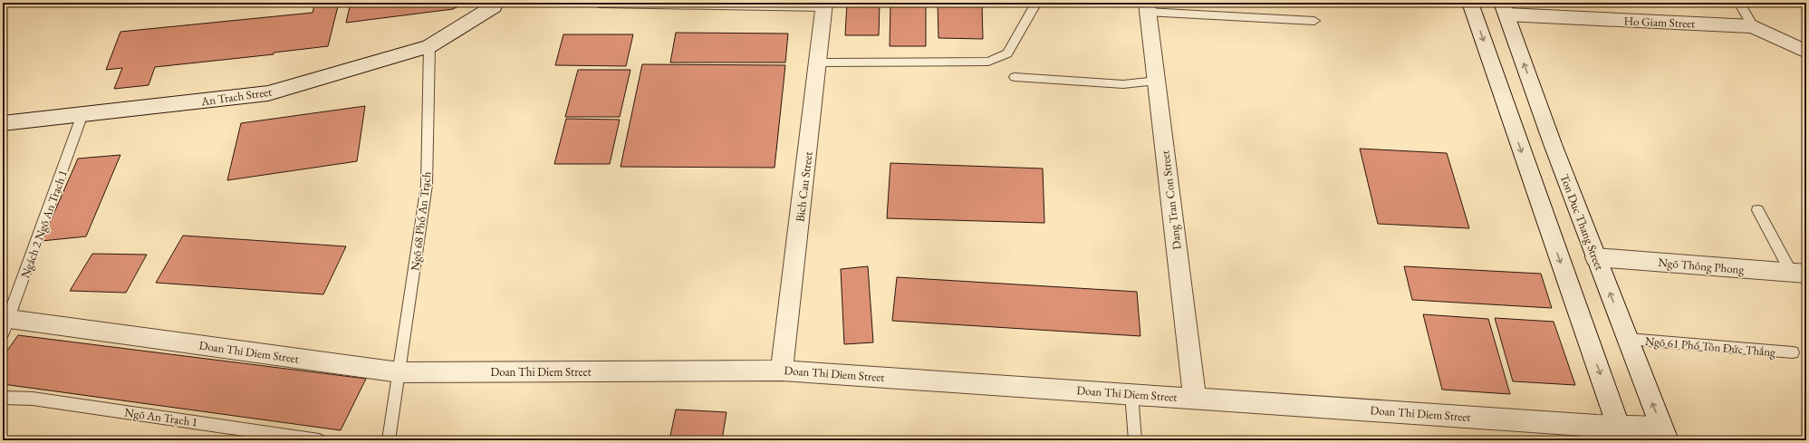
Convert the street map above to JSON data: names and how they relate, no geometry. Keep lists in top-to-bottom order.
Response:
{
  "streets": {
    "street": [
      "Ho Giam Street",
      "An Trach Street",
      "Bich Cau Street",
      "Dang Tran Con Street",
      "Ton Duc Thang Street",
      "Ngõ Thông Phong",
      "Doan Thi Diem Street"
    ],
    "lane": [
      "Ngõ 68 Phố An Trạch",
      "Ngách 2 Ngõ An Trạch 1",
      "Ngõ 61 Phố Tôn Đức Thắng",
      "Ngõ An Trạch 1"
    ]
  },
  "crossings": [
    ["Ho Giam Street", "Ton Duc Thang Street"],
    ["An Trach Street", "Ngõ 68 Phố An Trạch"],
    ["An Trach Street", "Ngách 2 Ngõ An Trạch 1"],
    ["Bich Cau Street", "Doan Thi Diem Street"],
    ["Dang Tran Con Street", "Doan Thi Diem Street"],
    ["Ngõ 68 Phố An Trạch", "Doan Thi Diem Street"],
    ["Ton Duc Thang Street", "Ngõ Thông Phong"],
    ["Ton Duc Thang Street", "Ngõ 61 Phố Tôn Đức Thắng"],
    ["Ton Duc Thang Street", "Doan Thi Diem Street"],
    ["Ngách 2 Ngõ An Trạch 1", "Doan Thi Diem Street"]
  ]
}
